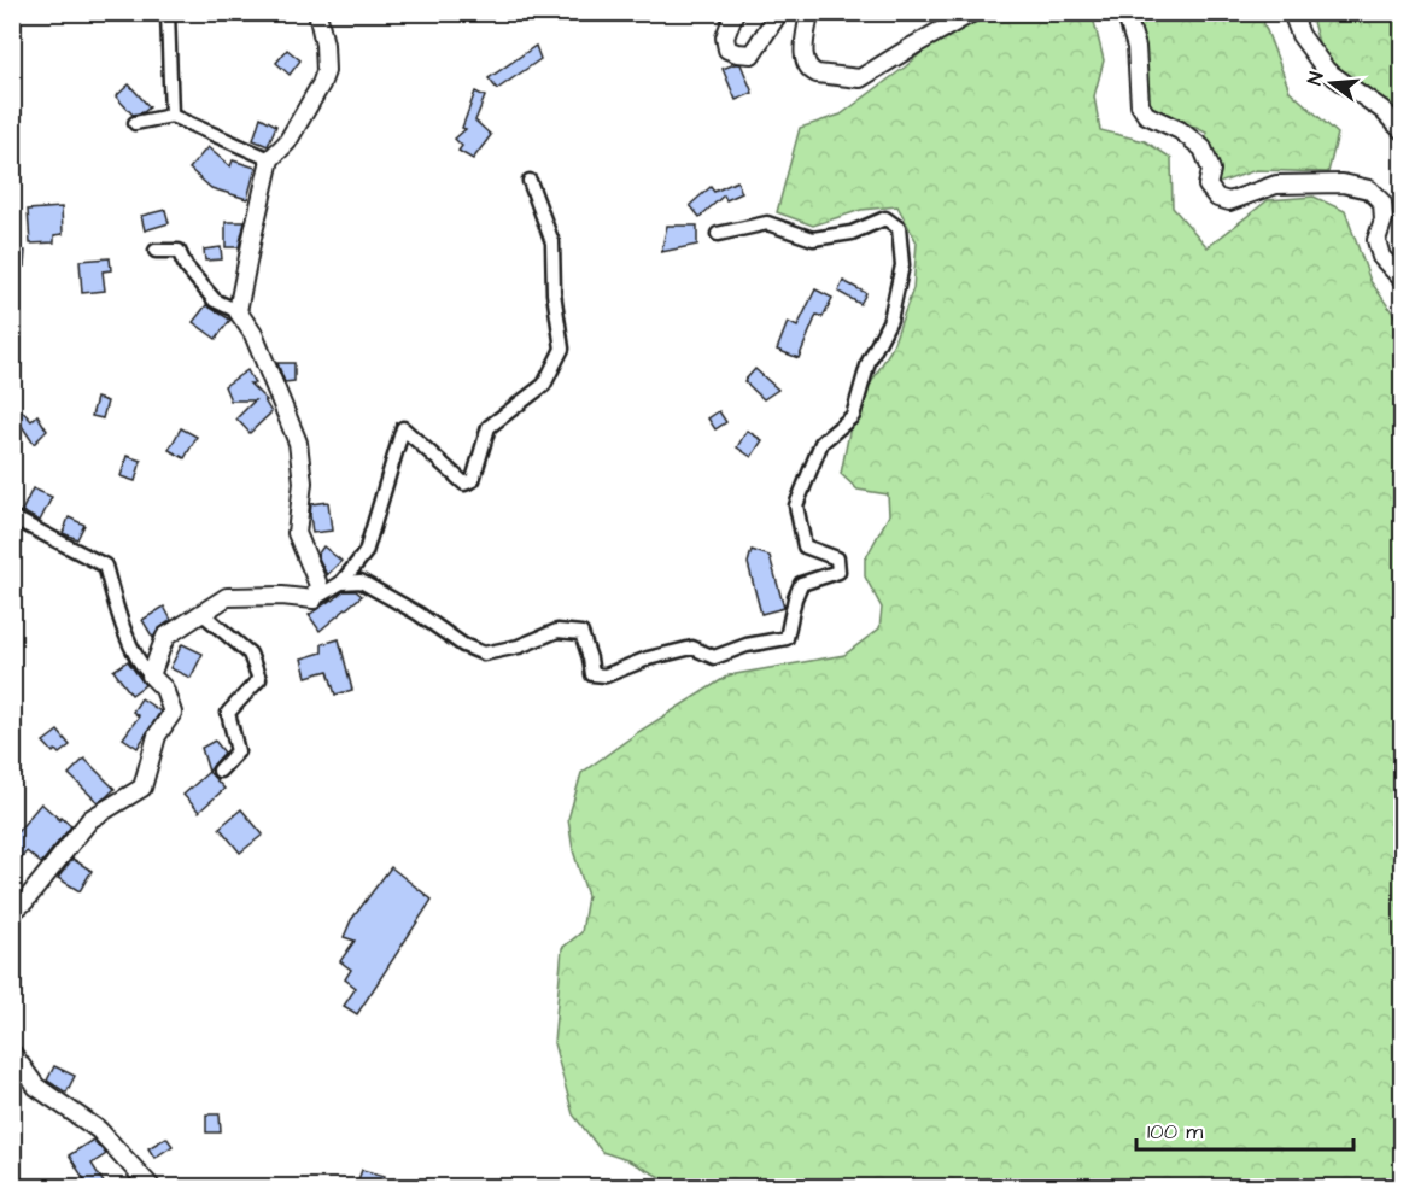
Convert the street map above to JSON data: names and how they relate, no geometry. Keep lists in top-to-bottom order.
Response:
{
  "scale_bar": "100 m",
  "north": "left"
}
